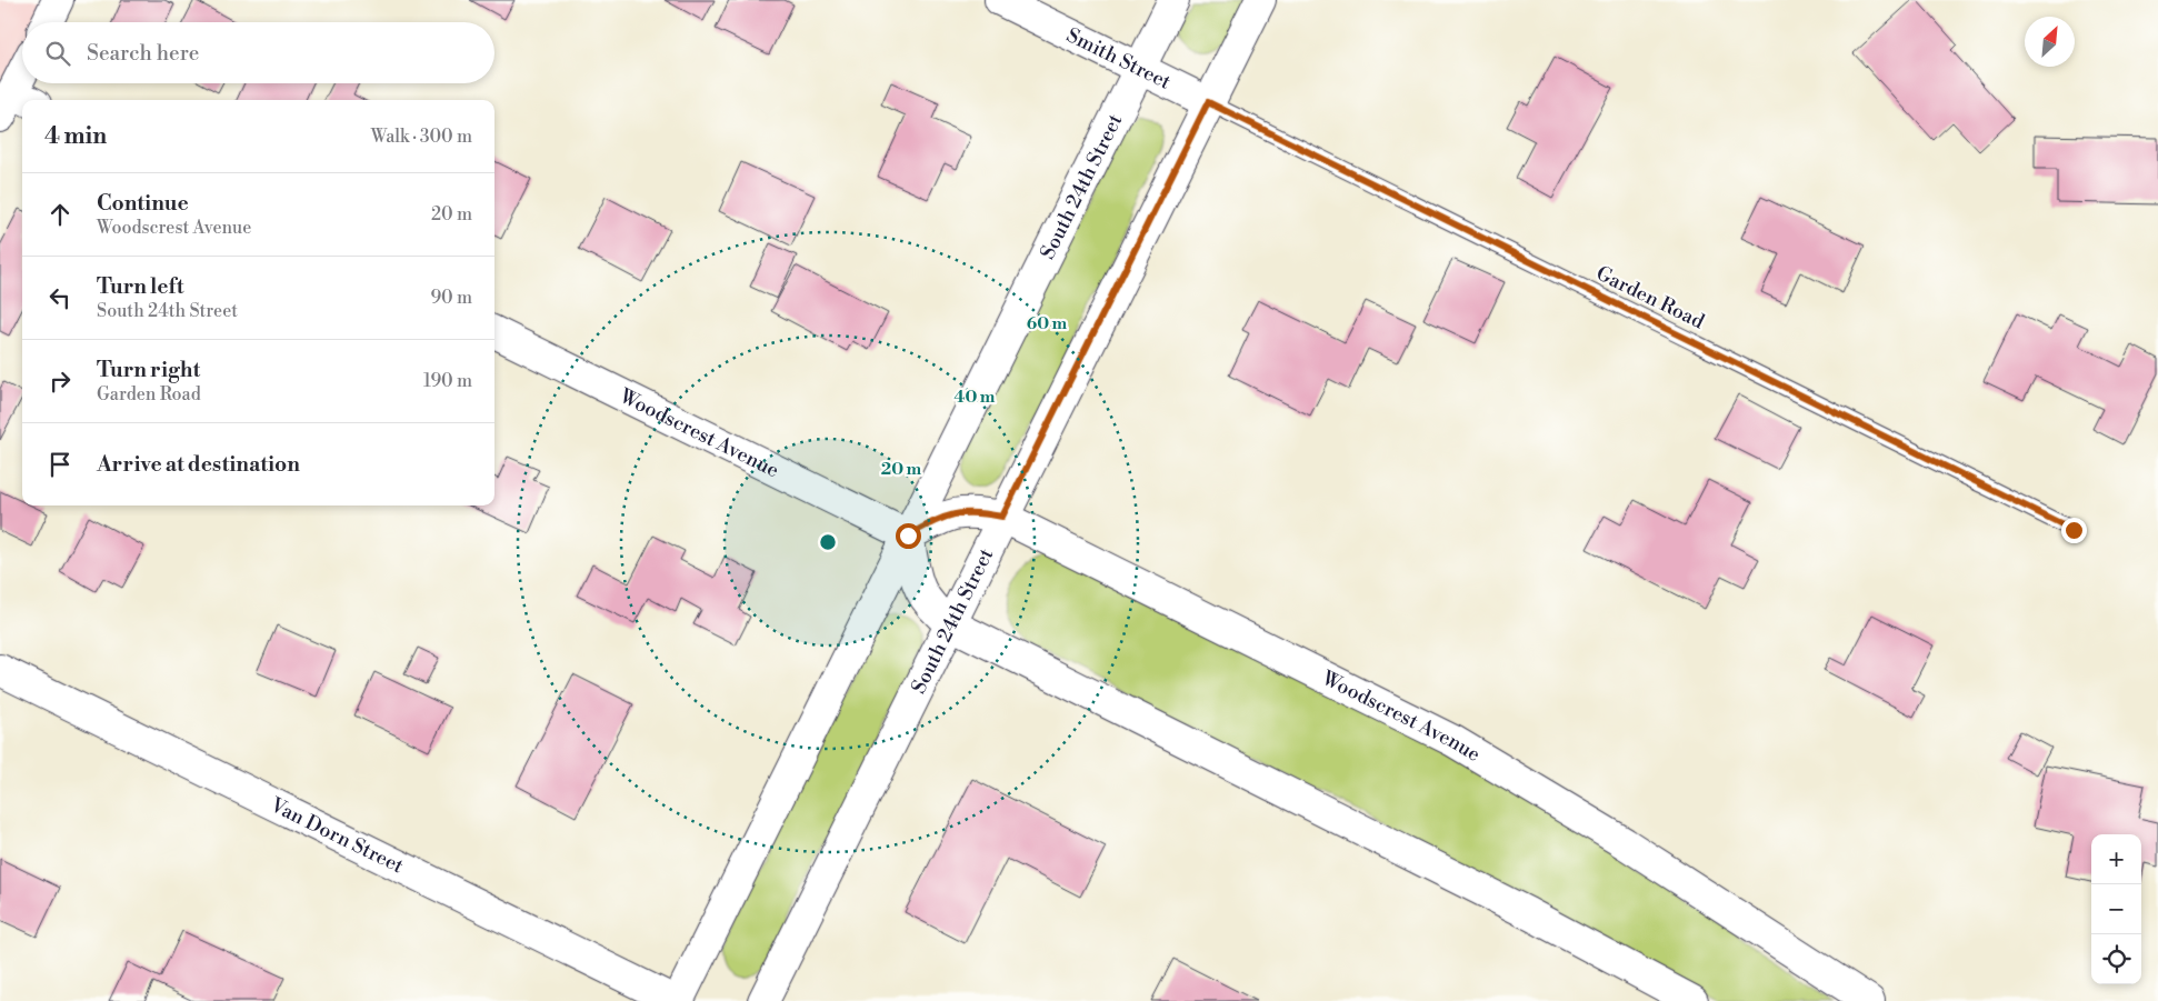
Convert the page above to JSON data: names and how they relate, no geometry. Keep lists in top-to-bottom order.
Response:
{
  "streets": {
    "street": [
      "Smith Street",
      "South 24th Street",
      "Woodscrest Avenue",
      "Van Dorn Street"
    ],
    "lane": ["Garden Road"]
  },
  "crossings": [
    ["Smith Street", "South 24th Street"],
    ["Smith Street", "Garden Road"],
    ["South 24th Street", "Garden Road"],
    ["South 24th Street", "Woodscrest Avenue"],
    ["South 24th Street", "Van Dorn Street"]
  ],
  "north": "top right",
  "page": {
    "search": "Search here",
    "heading": ["4 min", "Walk · 300 m"],
    "list": [
      ["Continue", "Woodscrest Avenue", "20 m"],
      ["Turn left", "South 24th Street", "90 m"],
      ["Turn right", "Garden Road", "190 m"],
      "Arrive at destination"
    ],
    "map_buttons": ["+", "−"]
  },
  "rings": ["60 m", "40 m", "20 m"]
}
